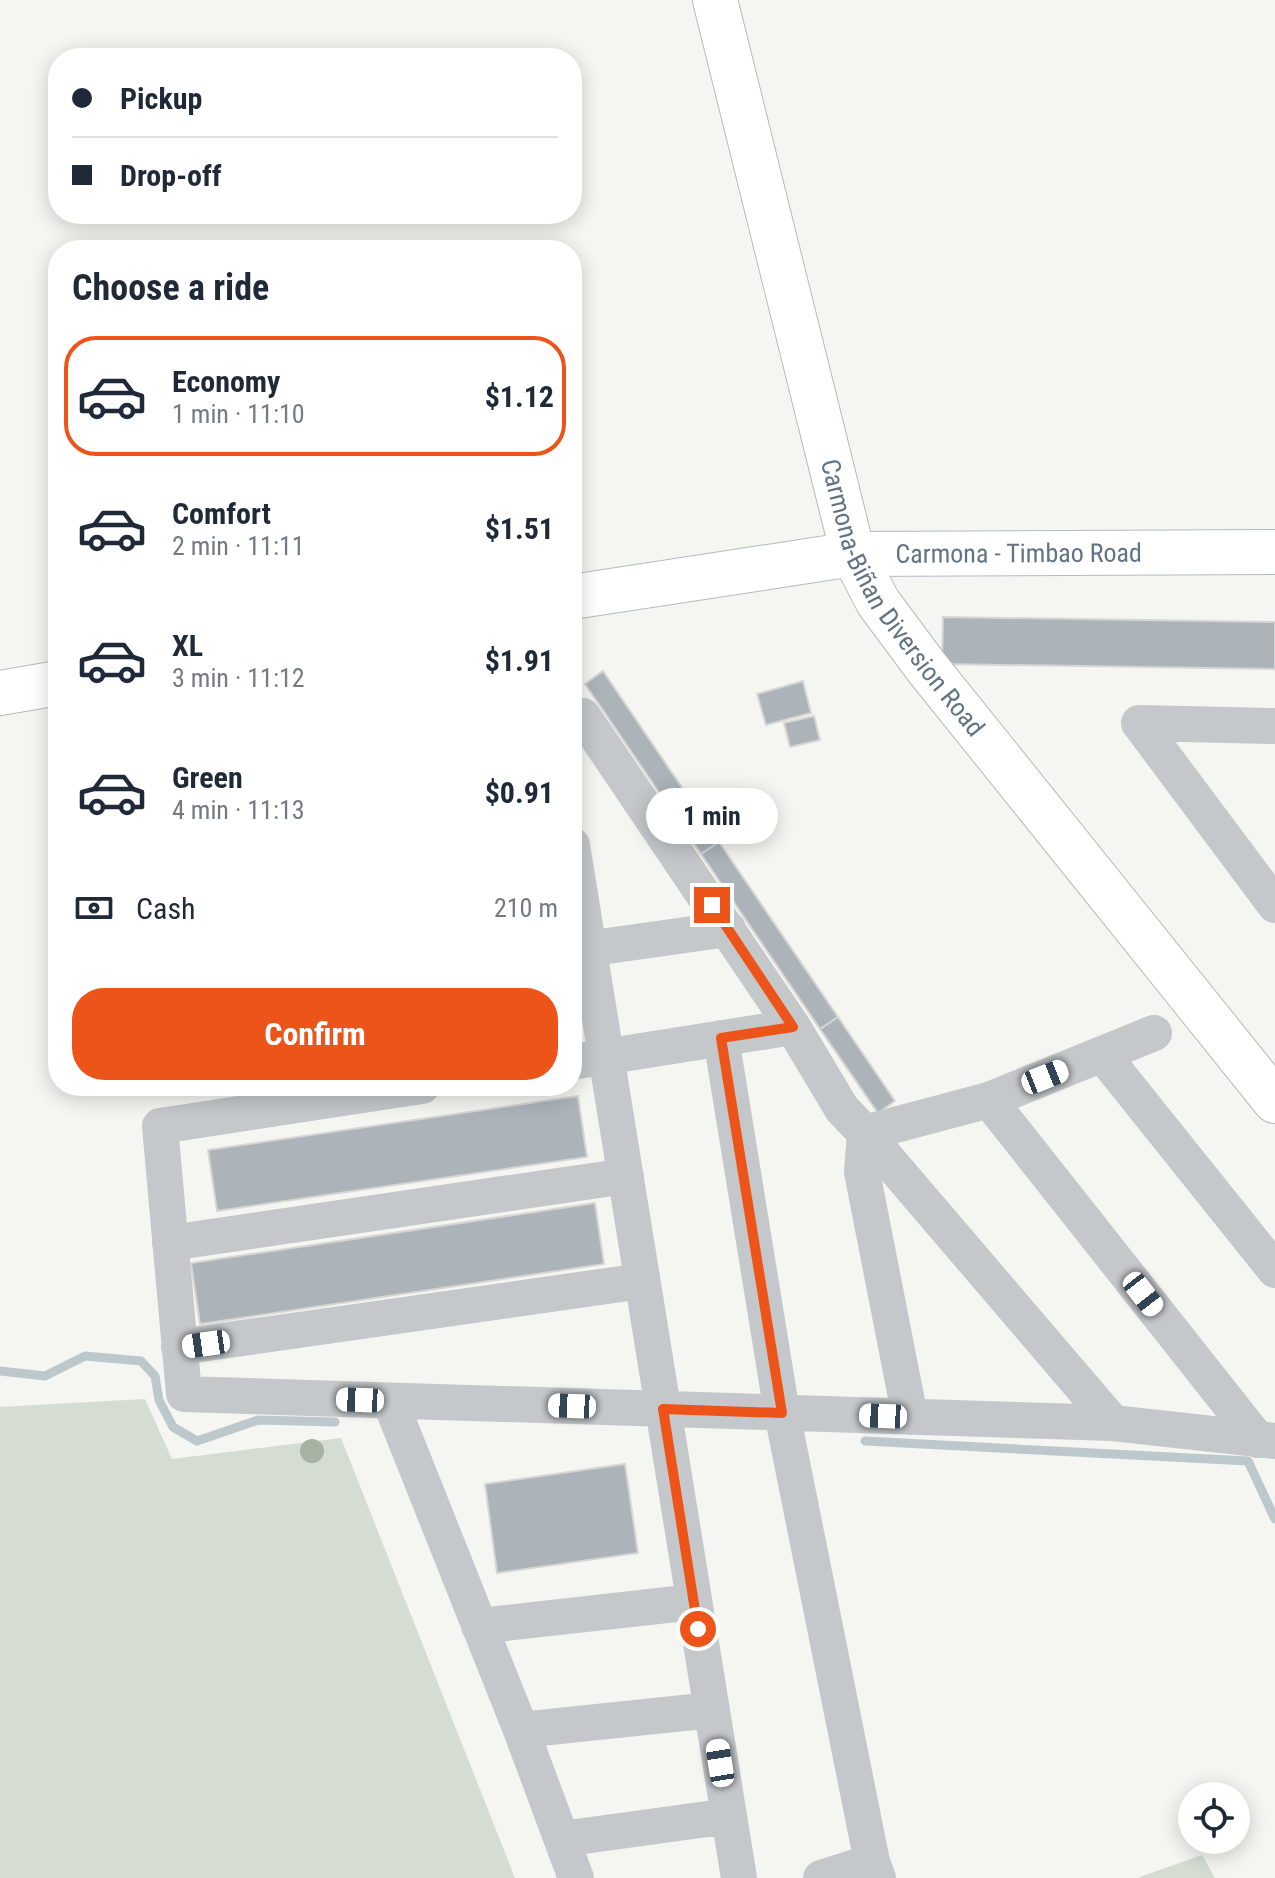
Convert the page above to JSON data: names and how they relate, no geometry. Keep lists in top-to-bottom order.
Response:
{
  "streets": {
    "main road": ["Carmona - Timbao Road", "Carmona-Biñan Diversion Road"]
  },
  "crossings": [
    ["Carmona - Timbao Road", "Carmona-Biñan Diversion Road"]
  ],
  "page": {
    "banner": ["Pickup", "Drop-off"],
    "heading": "Choose a ride",
    "list": [
      {
        "name": "Economy",
        "note": "1 min · 11:10",
        "value": "$1.12"
      },
      {
        "name": "Comfort",
        "note": "2 min · 11:11",
        "value": "$1.51"
      },
      {
        "name": "XL",
        "note": "3 min · 11:12",
        "value": "$1.91"
      },
      {
        "name": "Green",
        "note": "4 min · 11:13",
        "value": "$0.91"
      }
    ],
    "bubble": "1 min",
    "pay": ["Cash", "210 m"],
    "buttons": "Confirm"
  }
}
